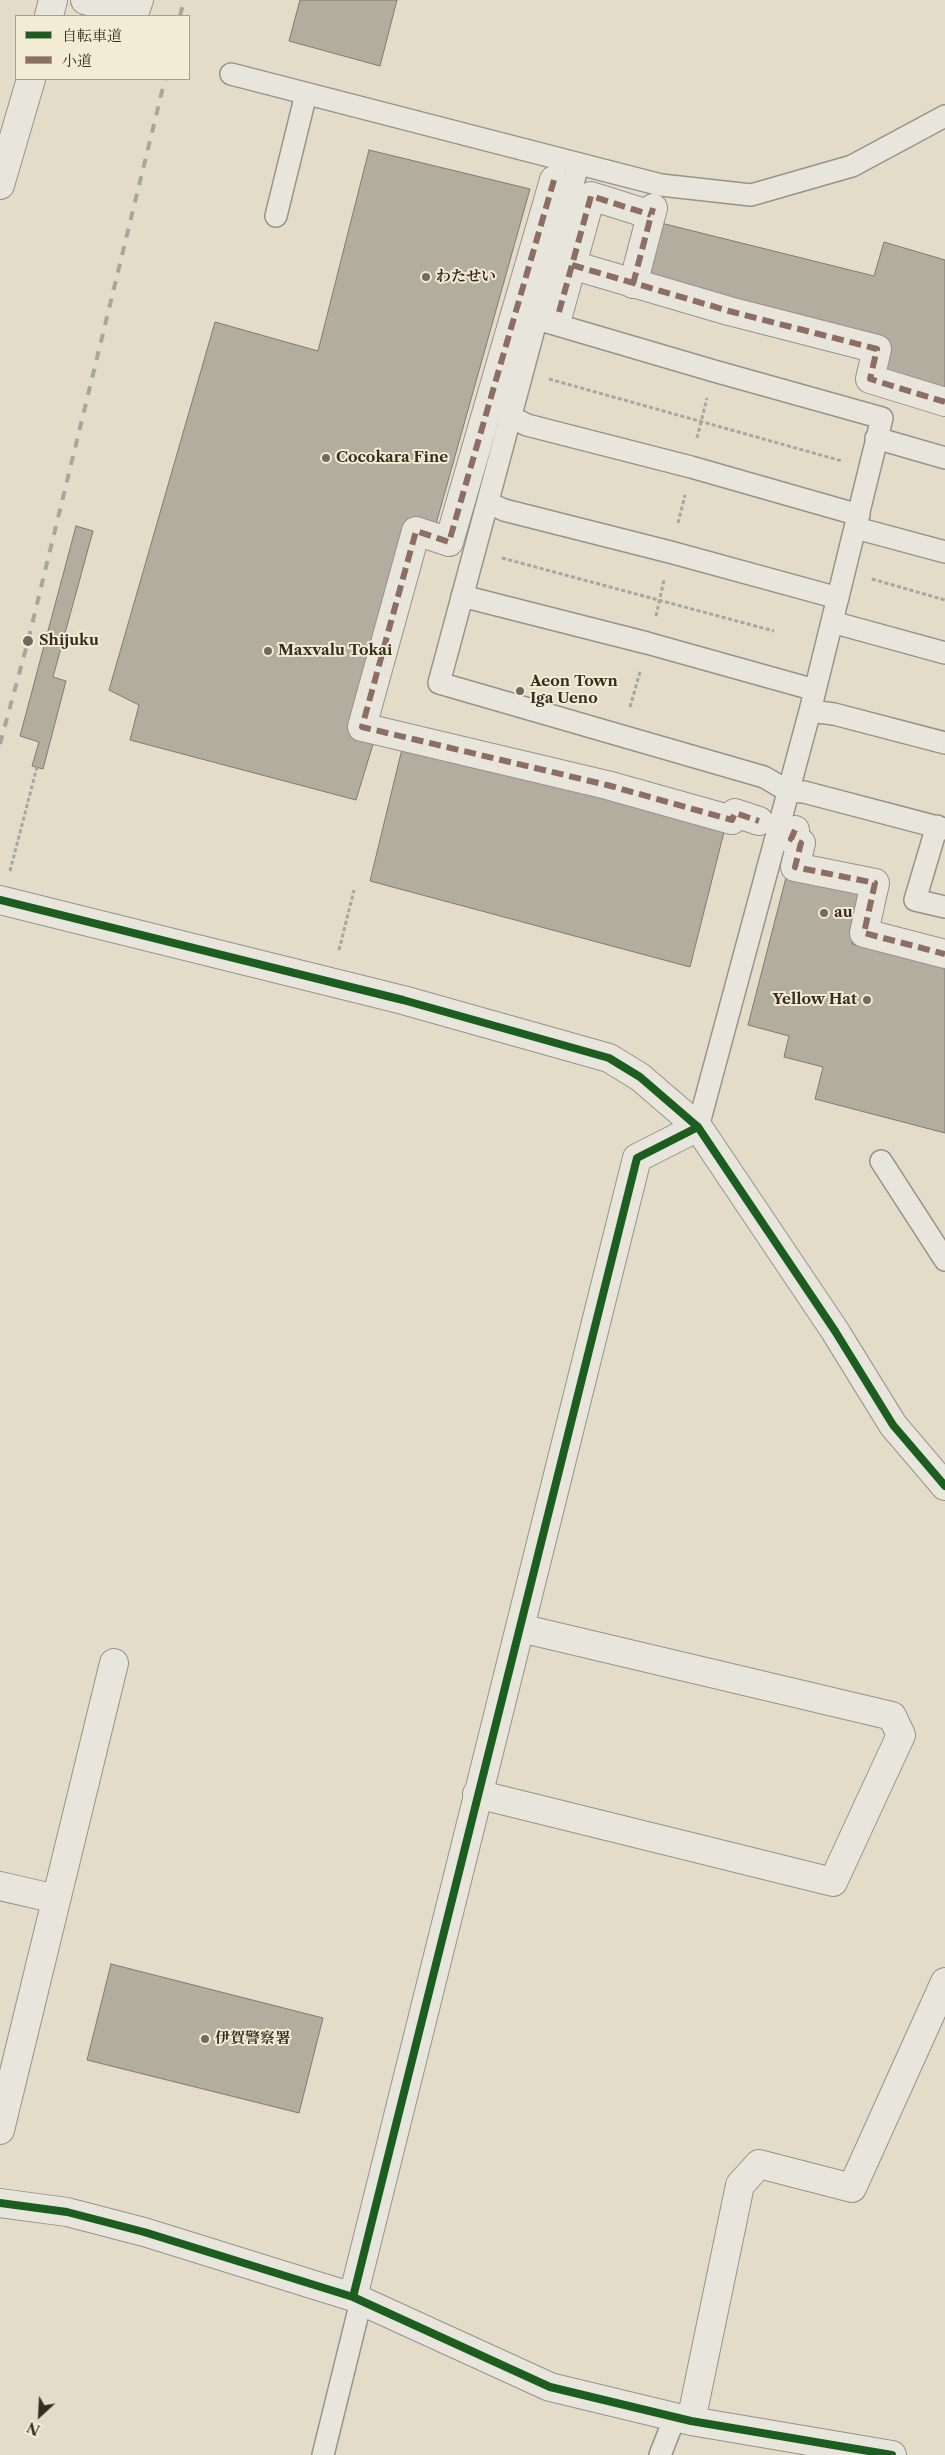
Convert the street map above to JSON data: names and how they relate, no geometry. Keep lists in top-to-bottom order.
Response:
{
  "places": [
    "わたせい",
    "Cocokara Fine",
    "Shijuku",
    "Maxvalu Tokai",
    "Aeon Town Iga Ueno",
    "au",
    "Yellow Hat",
    "伊賀警察署"
  ],
  "legend": ["自転車道", "小道"],
  "north": "bottom left"
}
